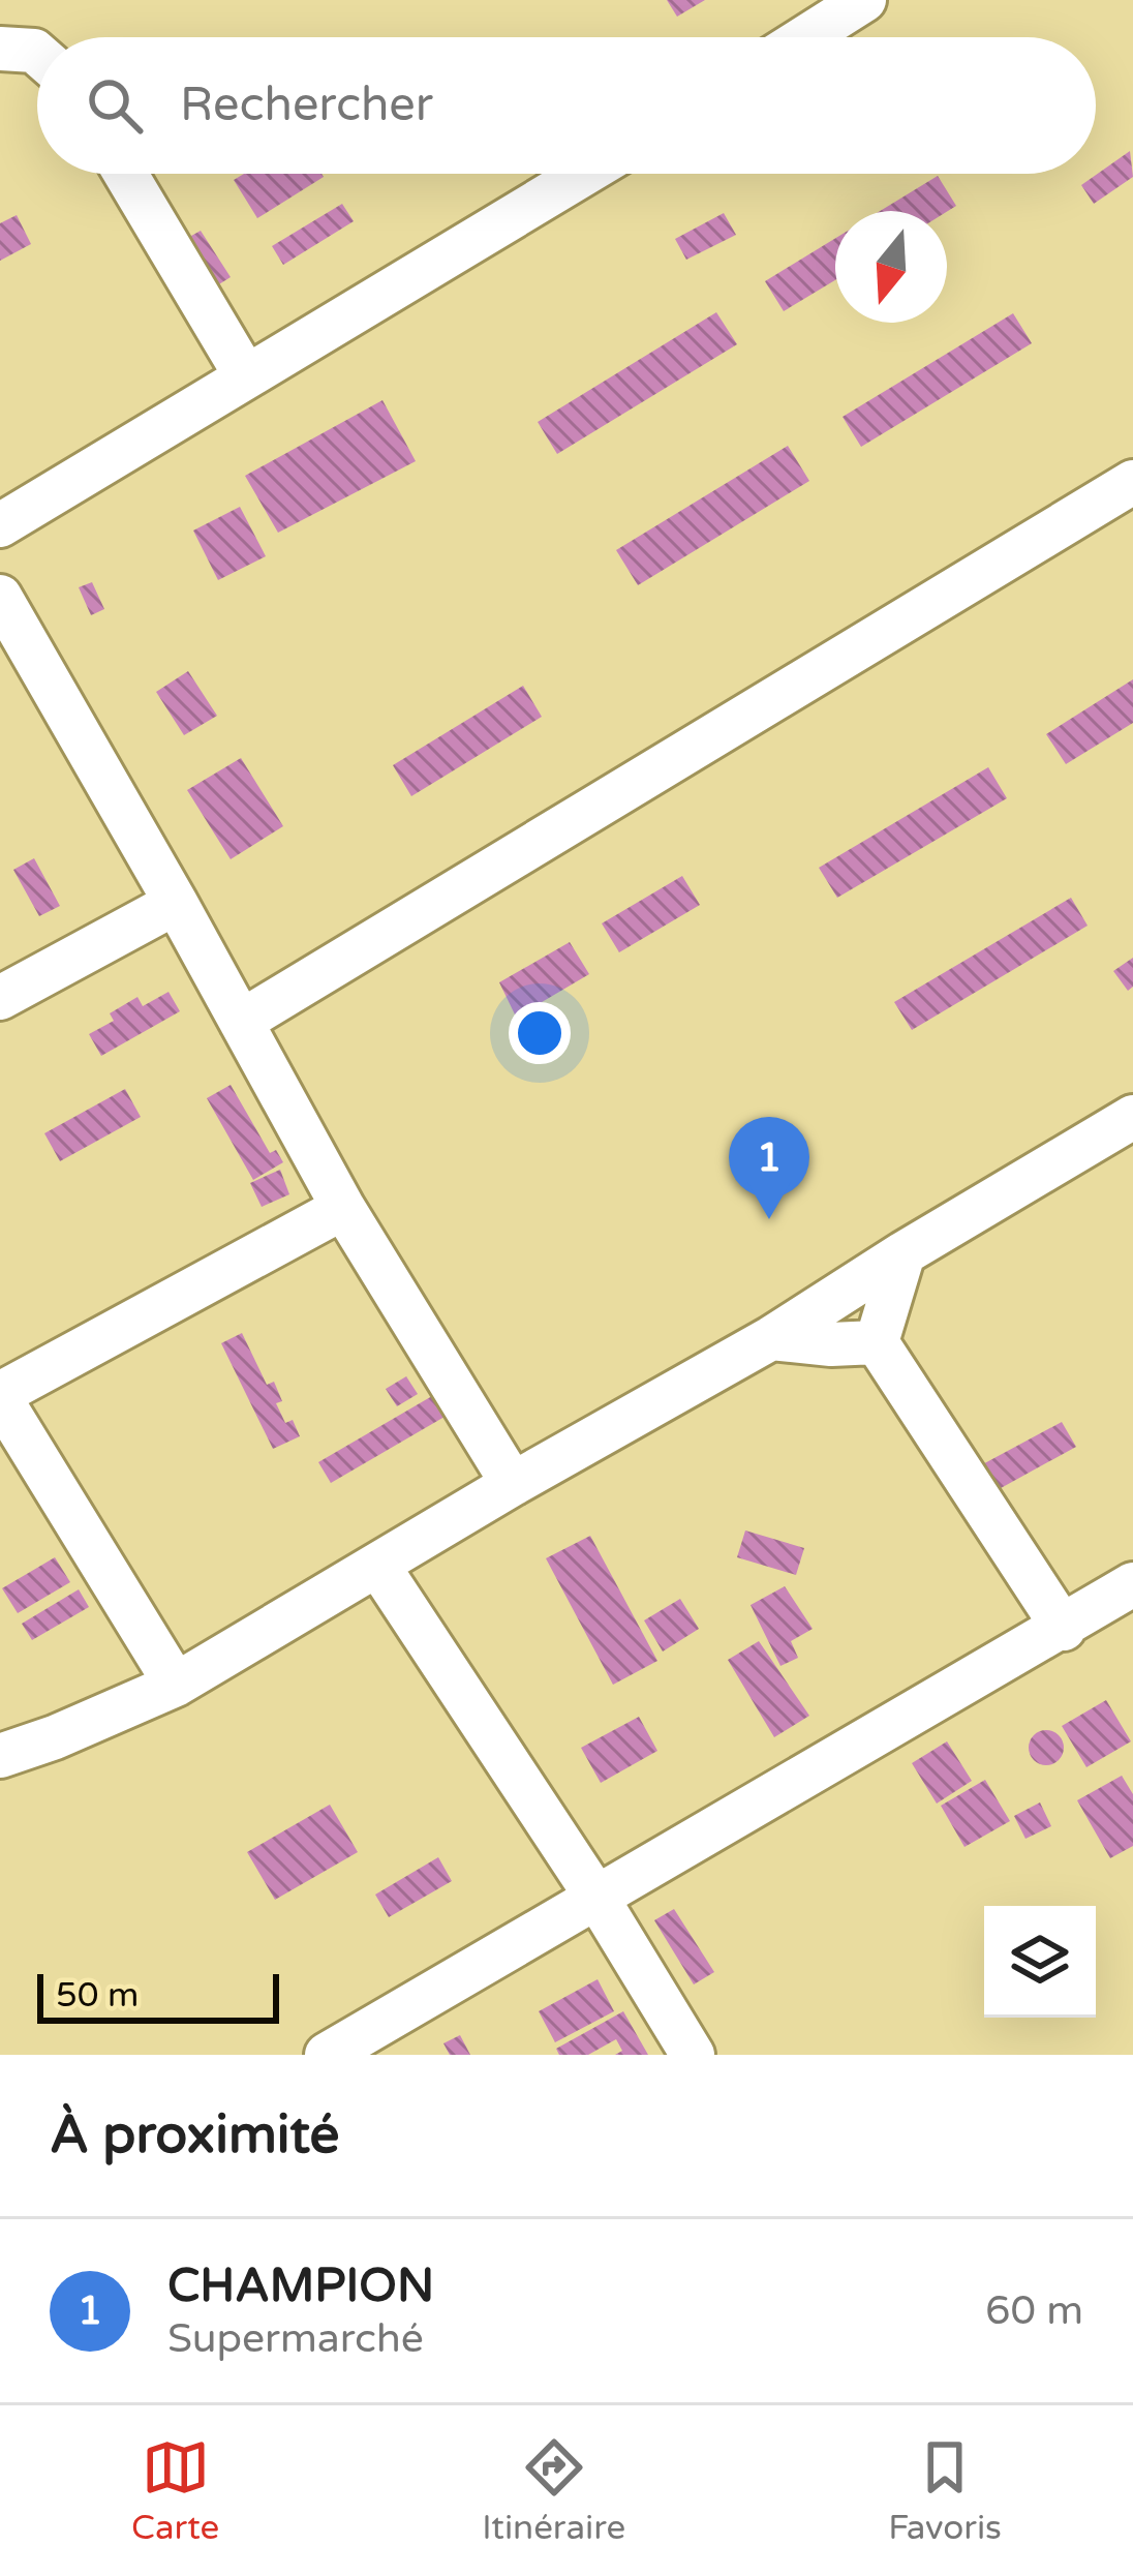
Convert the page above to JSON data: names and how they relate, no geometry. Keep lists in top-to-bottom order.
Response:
{
  "scale_bar": "50 m",
  "north": "bottom",
  "page": {
    "search": "Rechercher",
    "pins": "1",
    "scale": "50 m",
    "heading": "À proximité",
    "list": [
      {
        "mark": "1",
        "name": "CHAMPION",
        "note": "Supermarché",
        "value": "60 m"
      }
    ],
    "nav": ["Carte", "Itinéraire", "Favoris"]
  }
}
